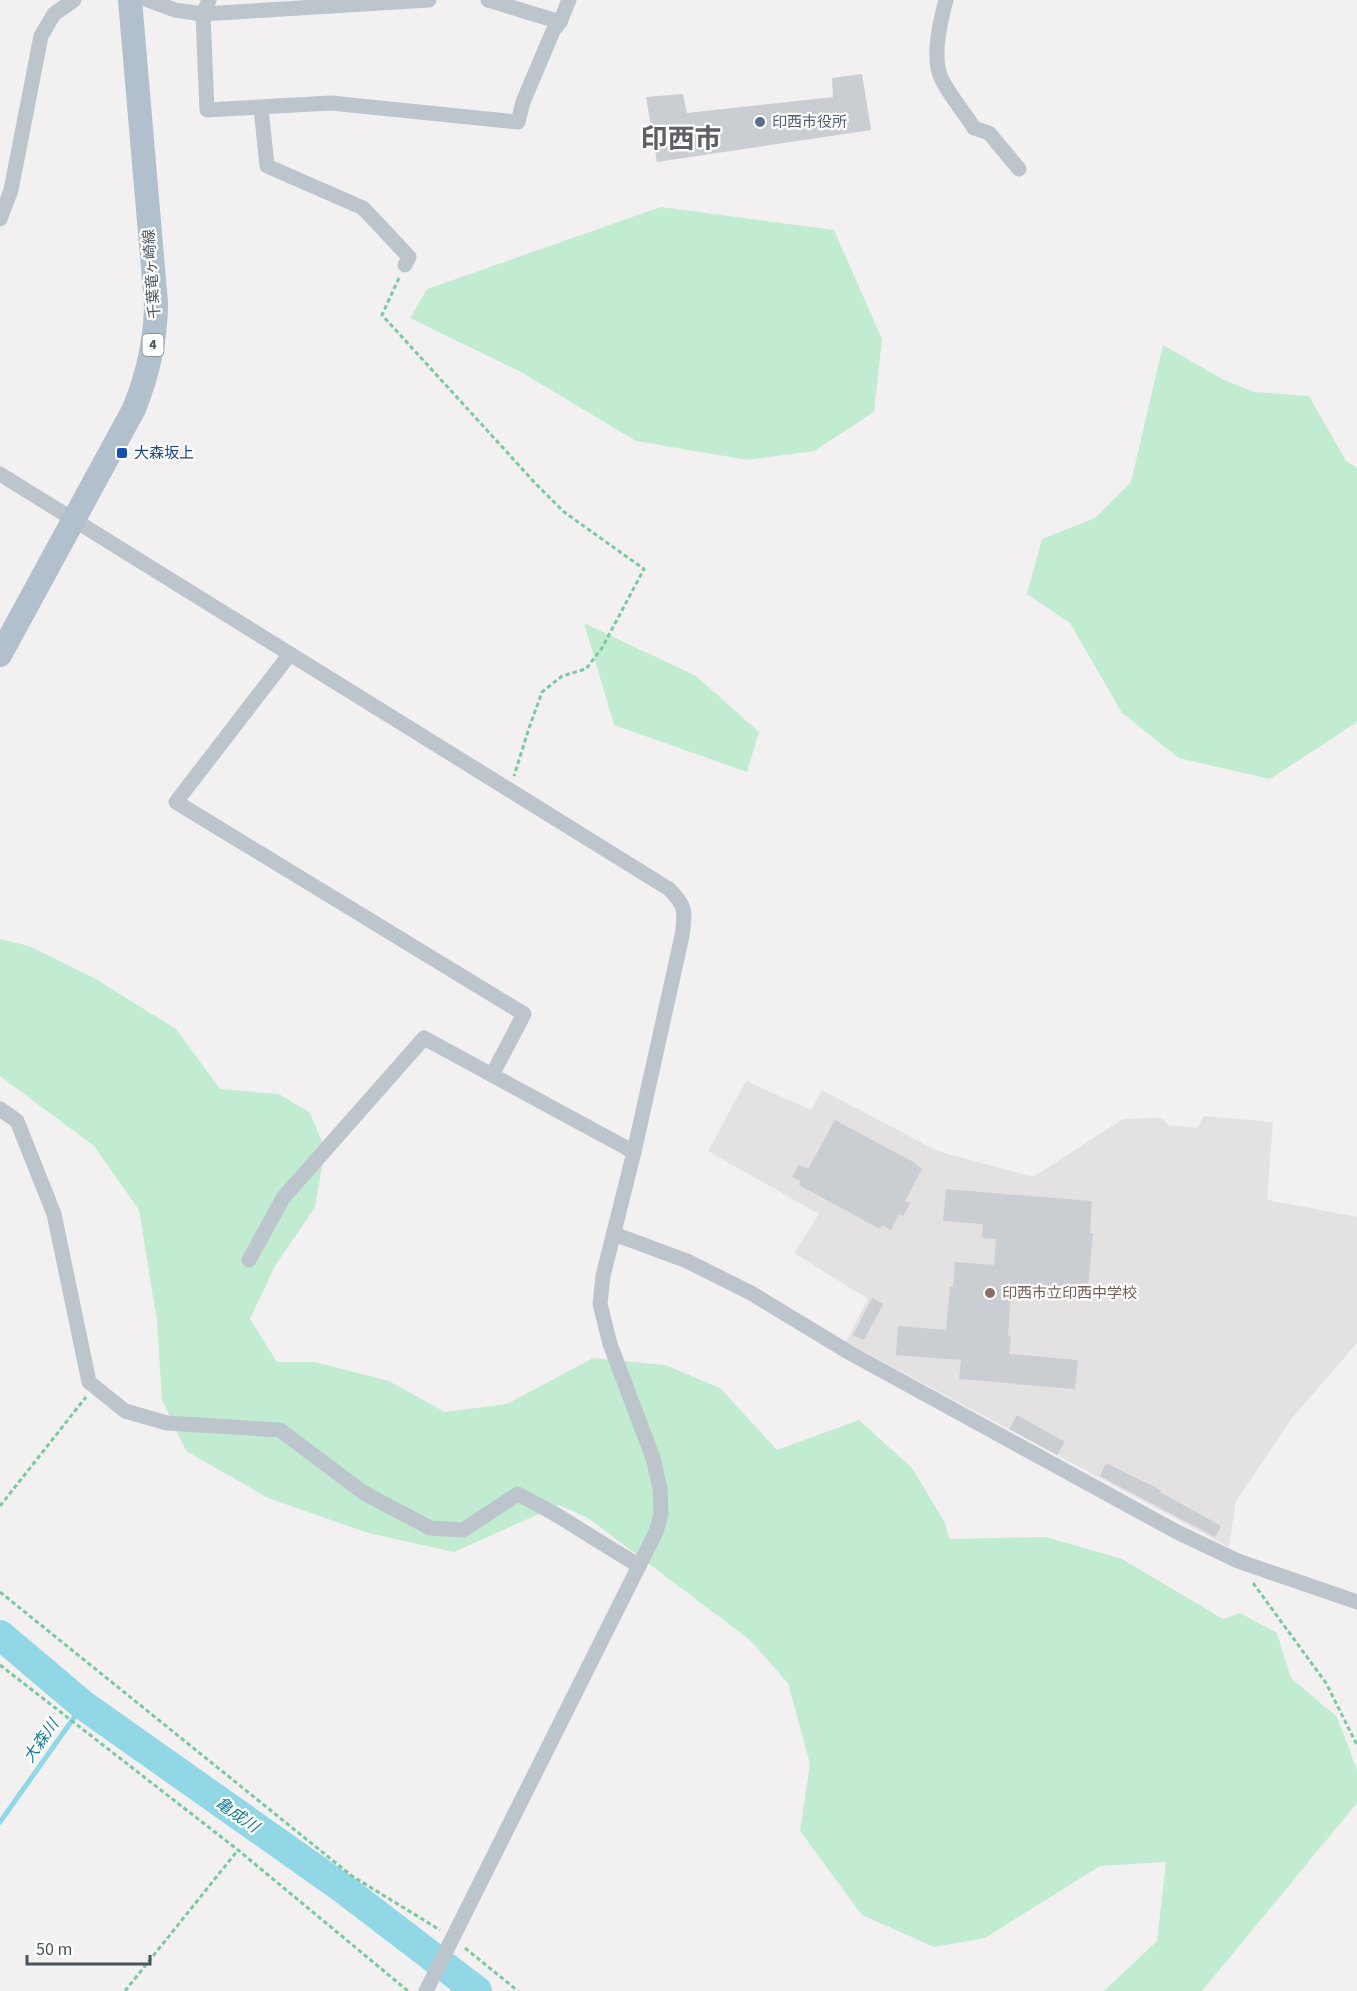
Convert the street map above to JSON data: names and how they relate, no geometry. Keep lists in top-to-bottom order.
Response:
{
  "streets": {
    "main road": ["千葉竜ヶ崎線", "4"]
  },
  "districts": ["印西市"],
  "water": ["大森川", "亀成川"],
  "places": {
    "other": ["印西市役所", "印西市立印西中学校"],
    "transit": ["大森坂上"]
  },
  "scale_bar": "50 m"
}
